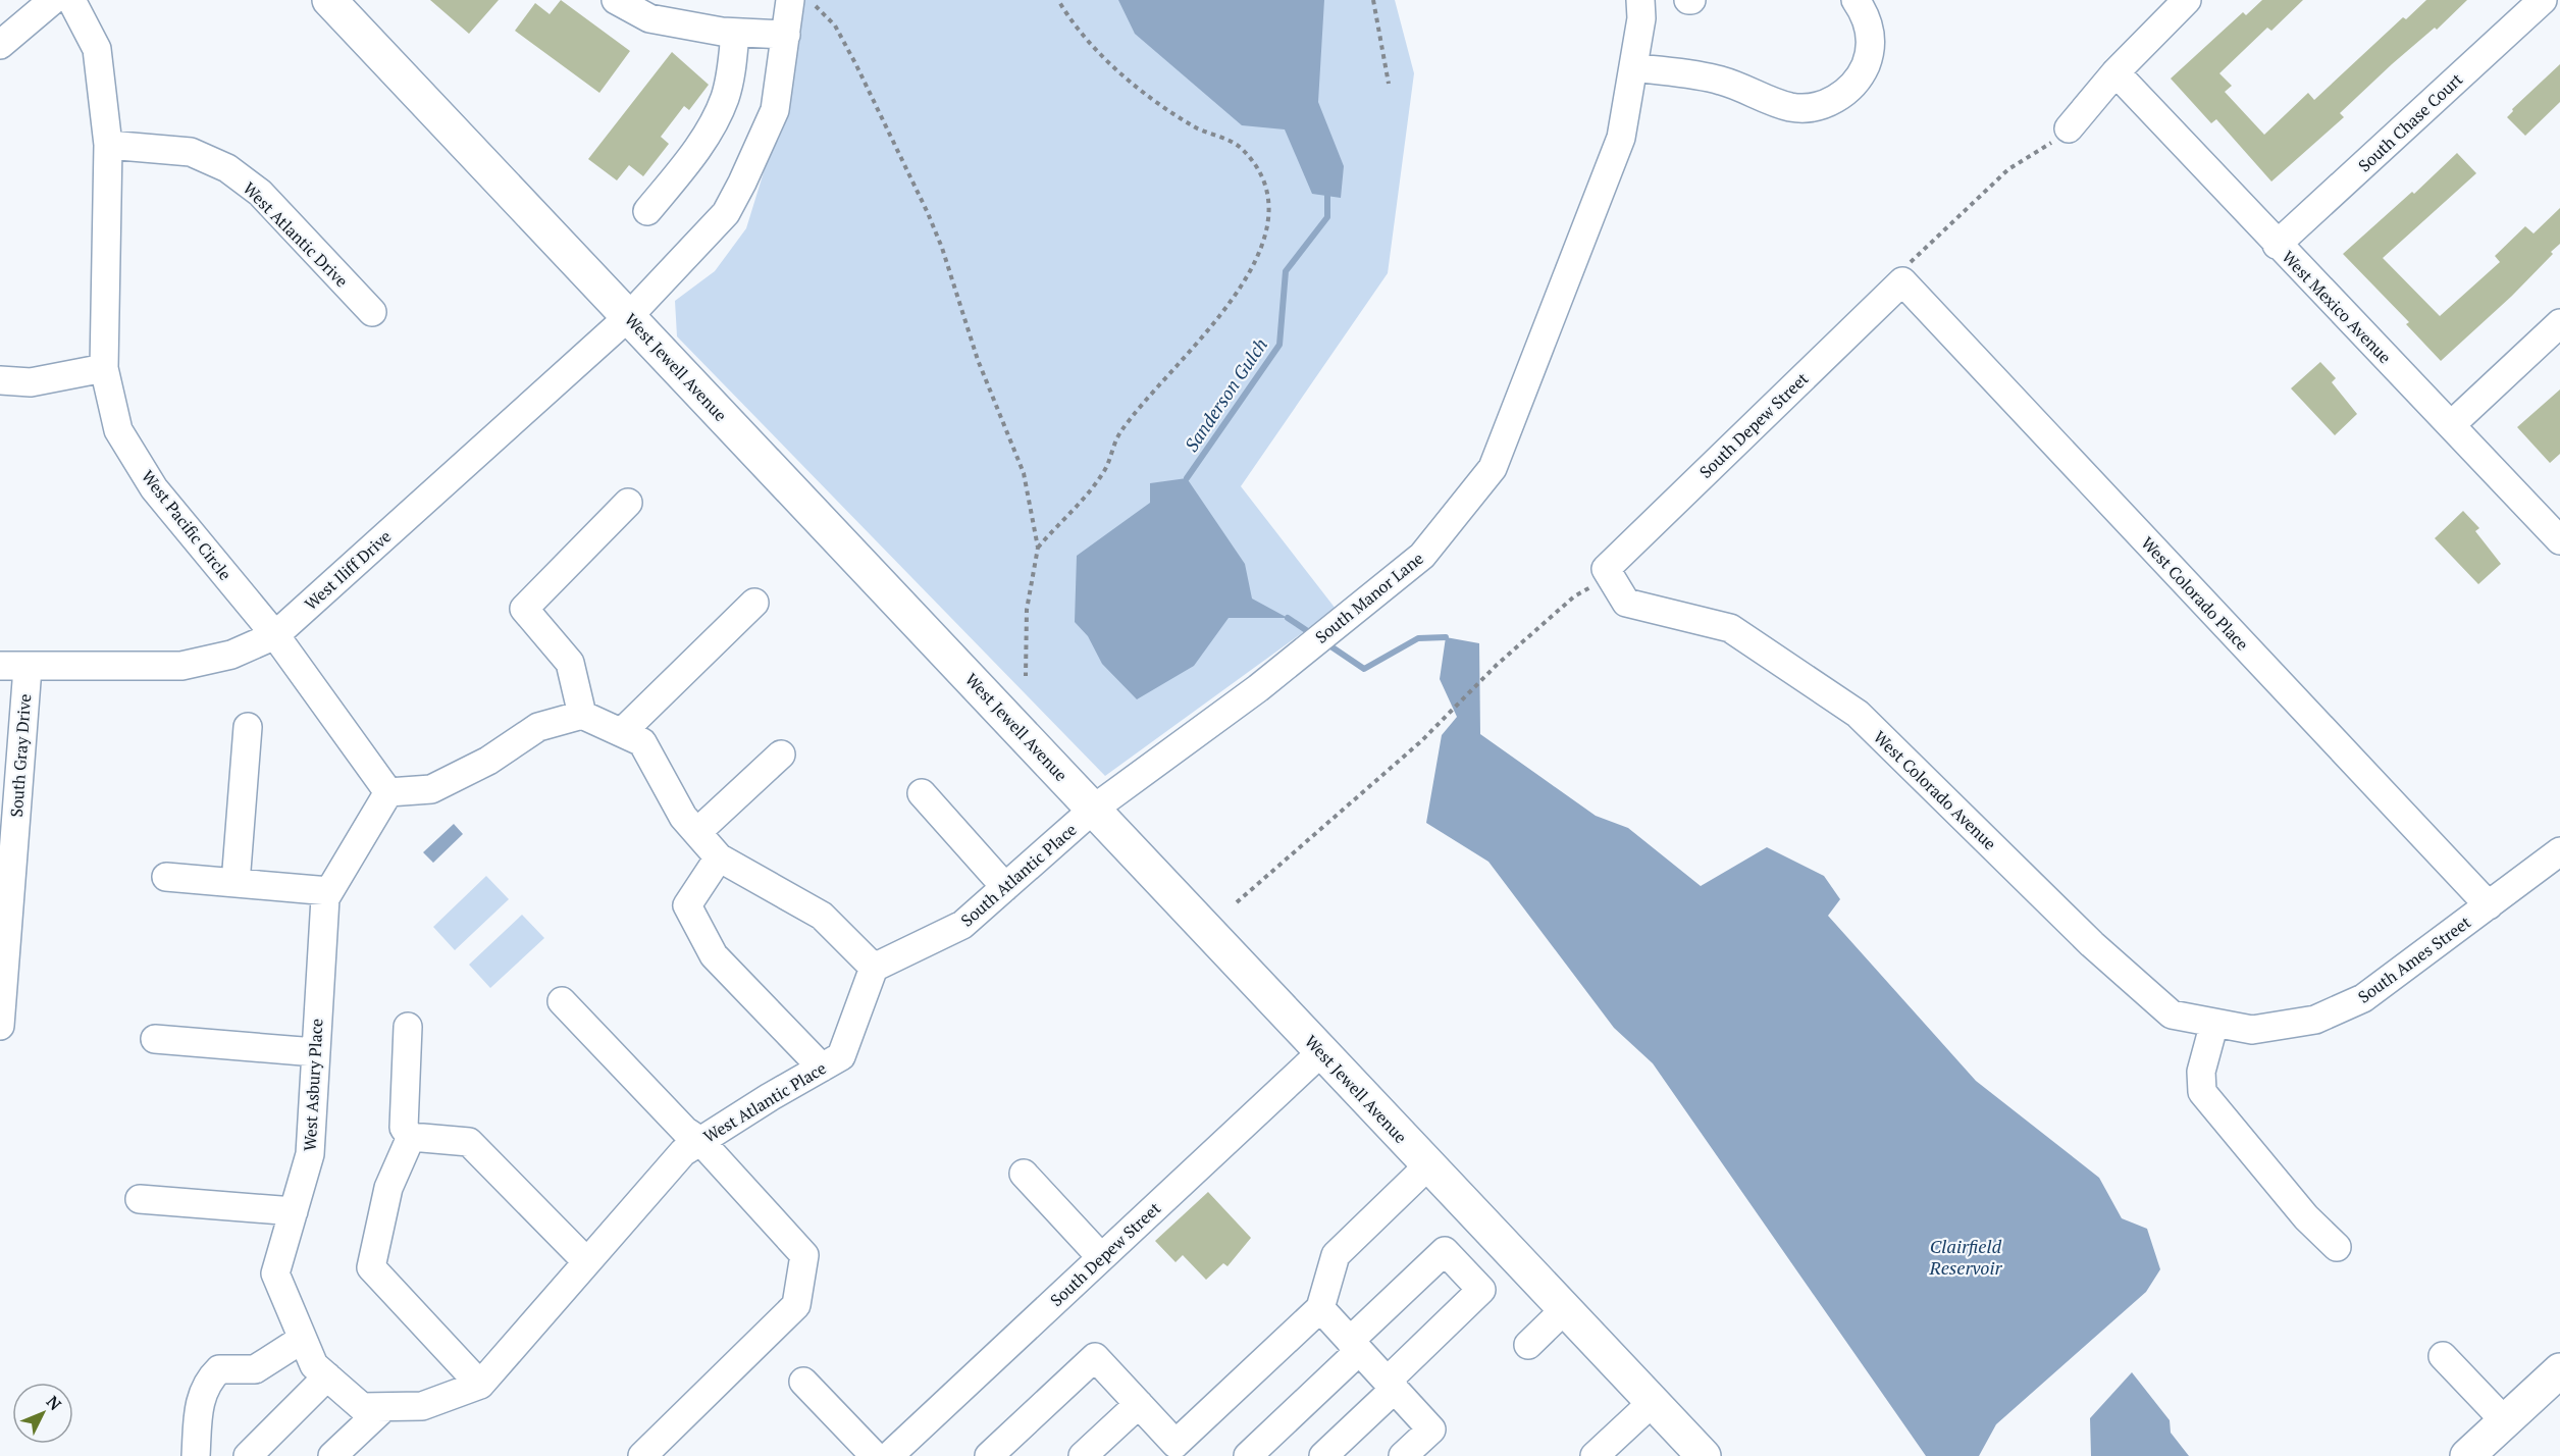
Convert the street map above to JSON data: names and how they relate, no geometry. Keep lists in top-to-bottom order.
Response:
{
  "streets": {
    "main road": ["West Jewell Avenue"],
    "street": [
      "South Chase Court",
      "West Atlantic Drive",
      "West Mexico Avenue",
      "South Depew Street",
      "West Pacific Circle",
      "West Iliff Drive",
      "West Colorado Place",
      "South Manor Lane",
      "South Gray Drive",
      "West Colorado Avenue",
      "South Atlantic Place",
      "South Ames Street",
      "West Asbury Place",
      "West Atlantic Place"
    ]
  },
  "crossings": [
    ["South Chase Court", "West Mexico Avenue"],
    ["West Atlantic Drive", "West Pacific Circle"],
    ["West Jewell Avenue", "South Depew Street"],
    ["West Jewell Avenue", "West Iliff Drive"],
    ["West Jewell Avenue", "South Manor Lane"],
    ["West Jewell Avenue", "South Atlantic Place"],
    ["South Depew Street", "West Colorado Place"],
    ["South Depew Street", "West Colorado Avenue"],
    ["West Pacific Circle", "West Iliff Drive"],
    ["West Pacific Circle", "West Asbury Place"],
    ["West Iliff Drive", "South Gray Drive"],
    ["West Colorado Place", "South Ames Street"],
    ["South Manor Lane", "South Atlantic Place"],
    ["West Colorado Avenue", "South Ames Street"],
    ["South Atlantic Place", "West Atlantic Place"],
    ["West Asbury Place", "West Atlantic Place"]
  ],
  "water": ["Sanderson Gulch", "Clairfield Reservoir"],
  "north": "top right"
}
